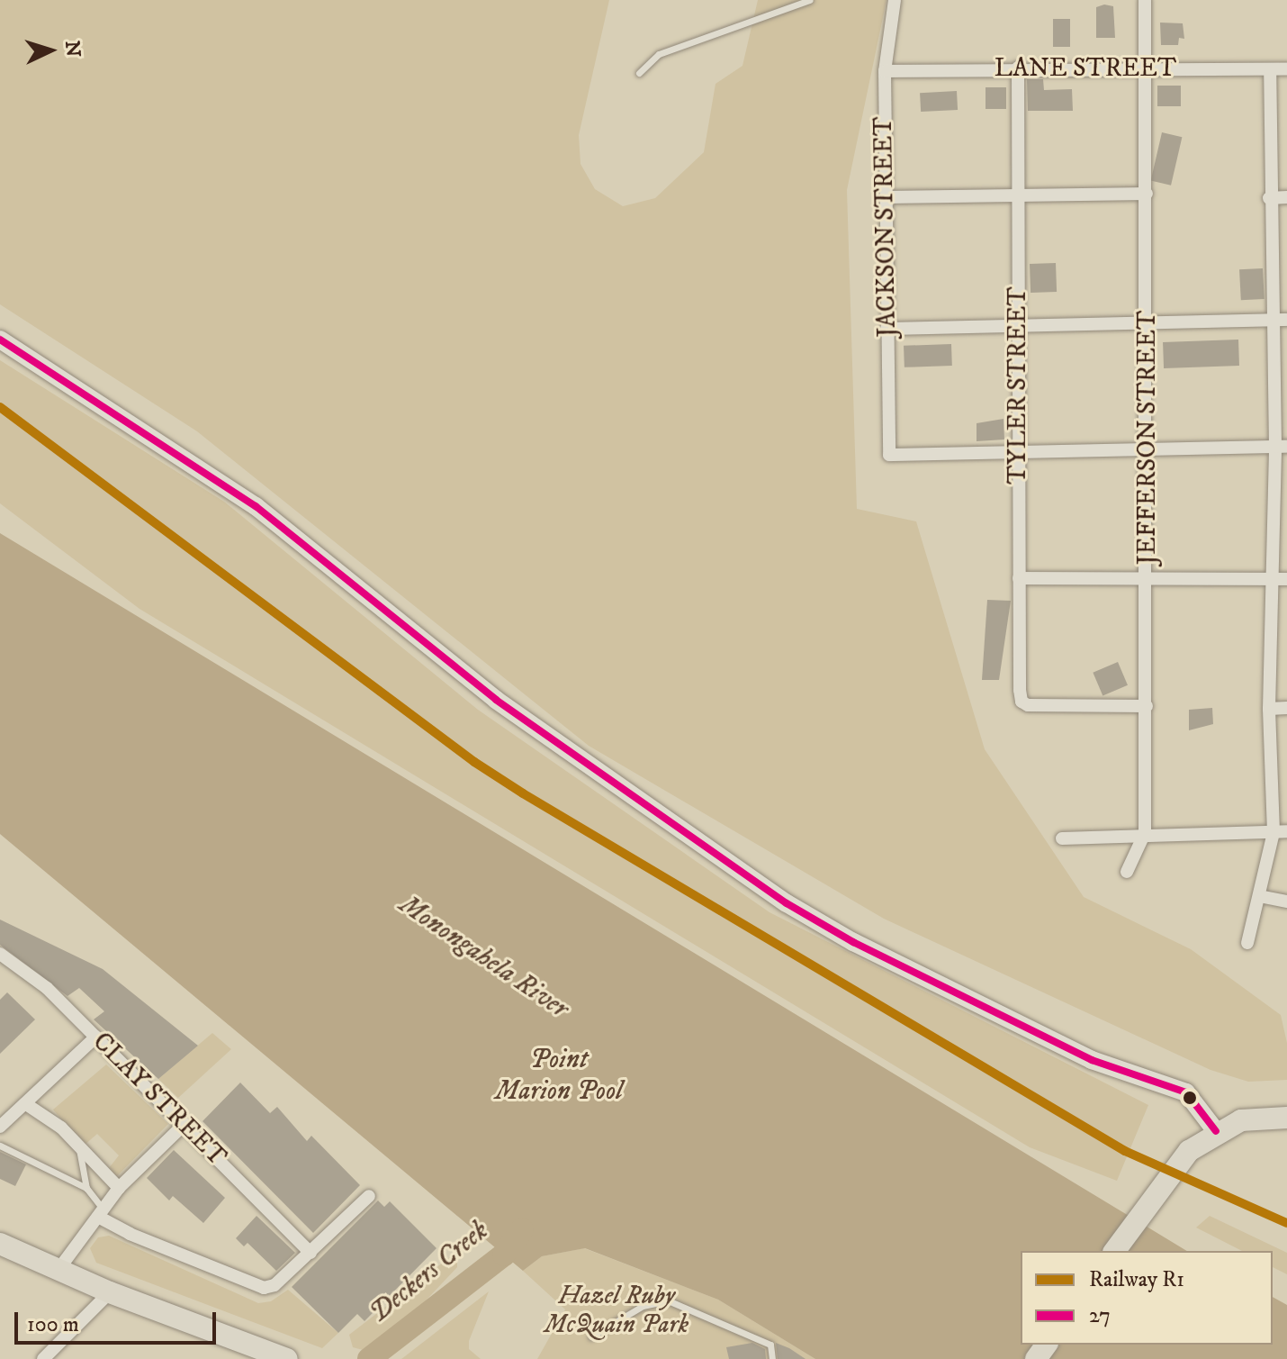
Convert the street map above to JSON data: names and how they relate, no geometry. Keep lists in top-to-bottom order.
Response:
{
  "streets": {
    "street": [
      "LANE STREET",
      "JACKSON STREET",
      "TYLER STREET",
      "JEFFERSON STREET",
      "CLAY STREET"
    ]
  },
  "crossings": [
    ["LANE STREET", "JACKSON STREET"],
    ["LANE STREET", "TYLER STREET"],
    ["LANE STREET", "JEFFERSON STREET"],
    ["JACKSON STREET", "TYLER STREET"],
    ["TYLER STREET", "JEFFERSON STREET"]
  ],
  "water": ["Monongahela River", "Point Marion Pool", "Deckers Creek"],
  "parks": ["Hazel Ruby McQuain Park"],
  "lines": ["transit line 27", "rail line R1"],
  "legend": ["Railway R1", "27"],
  "scale_bar": "100 m",
  "north": "right"
}
